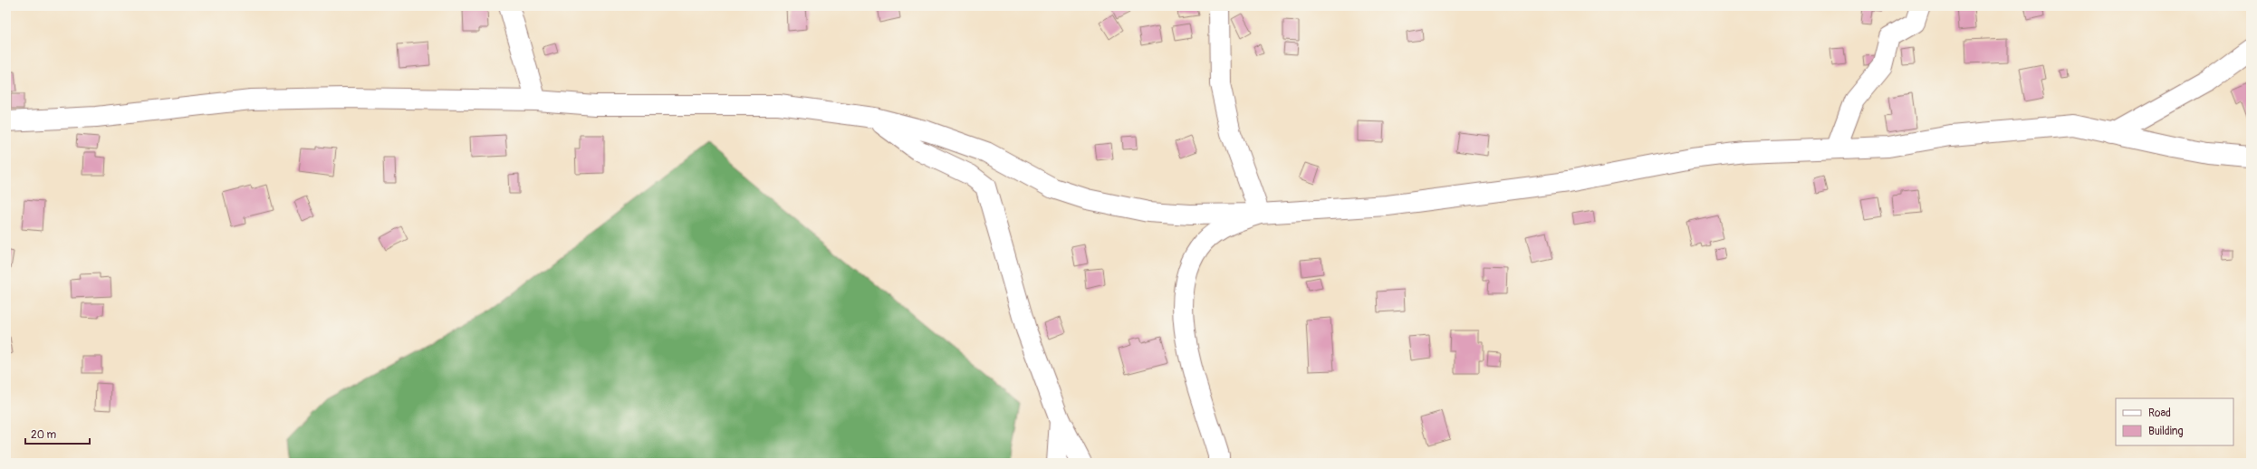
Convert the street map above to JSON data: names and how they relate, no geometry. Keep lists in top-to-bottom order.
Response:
{
  "legend": ["Road", "Building"],
  "scale_bar": "20 m"
}
